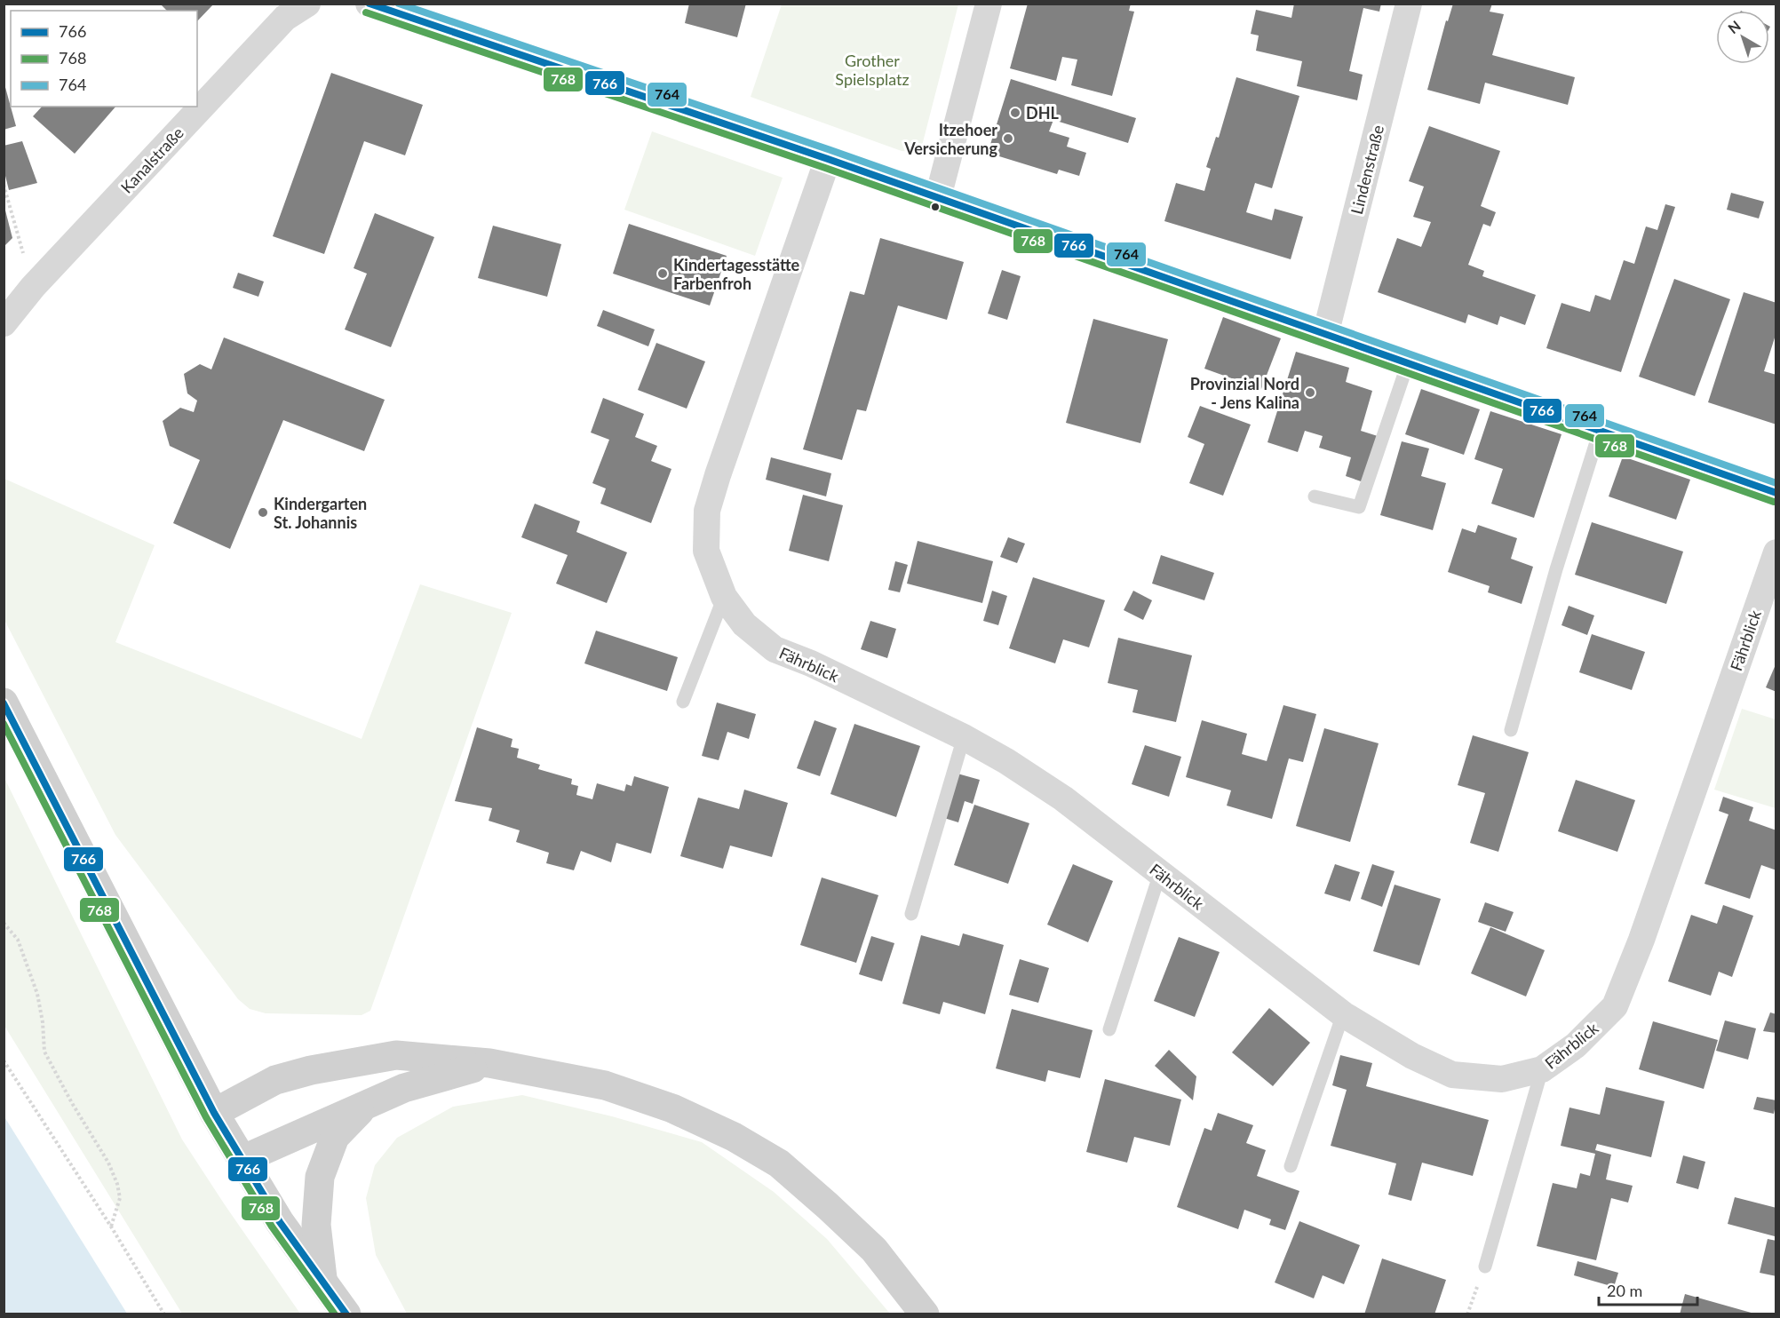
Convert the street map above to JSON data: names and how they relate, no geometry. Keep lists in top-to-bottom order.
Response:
{
  "streets": {
    "street": ["Kanalstraße", "Lindenstraße", "Fährblick"]
  },
  "parks": ["Grother Spielsplatz"],
  "places": [
    "DHL",
    "Itzehoer Versicherung",
    "Kindertagesstätte Farbenfroh",
    "Provinzial Nord - Jens Kalina",
    "Kindergarten St. Johannis"
  ],
  "lines": ["transit line 766", "transit line 764", "transit line 768"],
  "legend": ["766", "768", "764"],
  "scale_bar": "20 m",
  "north": "top left"
}
